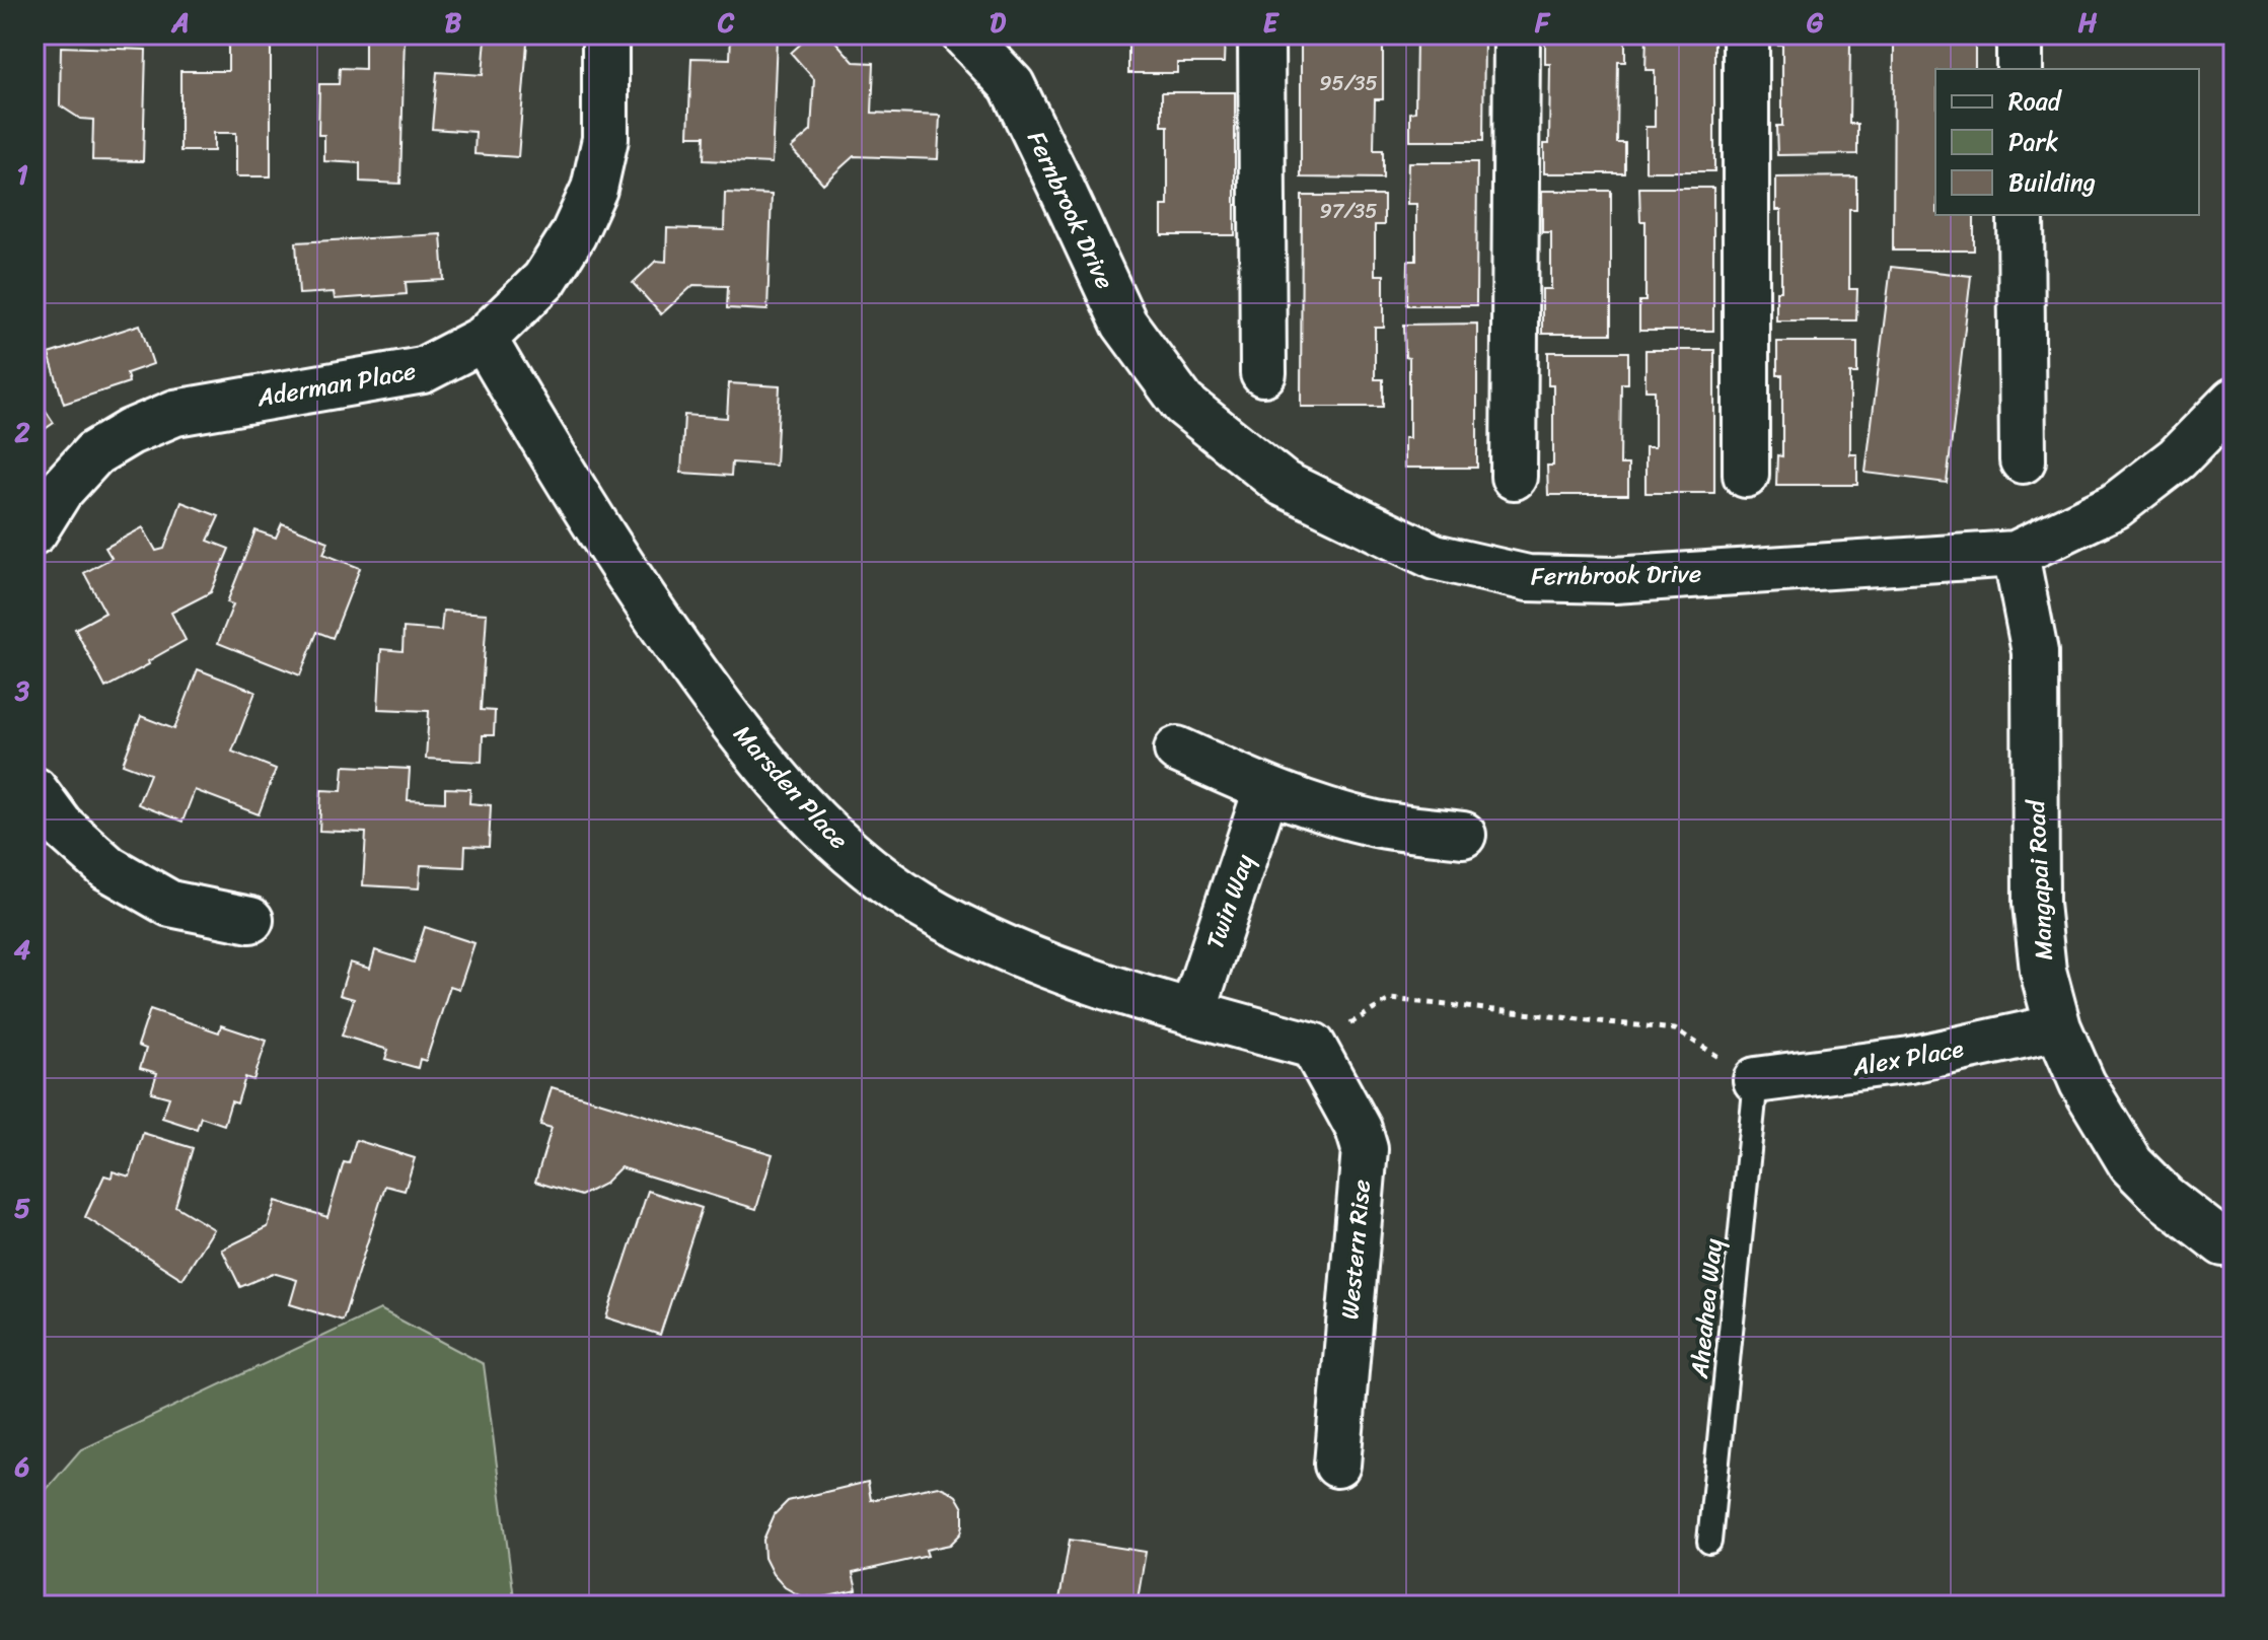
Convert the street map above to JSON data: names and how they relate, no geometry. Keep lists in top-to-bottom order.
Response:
{
  "streets": {
    "street": [
      "Fernbrook Drive",
      "Aderman Place",
      "Marsden Place",
      "Mangapai Road",
      "Twin Way",
      "Alex Place",
      "Western Rise"
    ],
    "lane": ["Aheahea Way"]
  },
  "crossings": [
    ["Fernbrook Drive", "Mangapai Road"],
    ["Aderman Place", "Marsden Place"],
    ["Marsden Place", "Twin Way"],
    ["Marsden Place", "Western Rise"],
    ["Mangapai Road", "Alex Place"],
    ["Alex Place", "Aheahea Way"]
  ],
  "house_numbers": ["95/35", "97/35"],
  "legend": ["Road", "Park", "Building"],
  "grid": {
    "columns": [
      "A",
      "B",
      "C",
      "D",
      "E",
      "F",
      "G",
      "H"
    ],
    "rows": [
      "1",
      "2",
      "3",
      "4",
      "5",
      "6"
    ]
  }
}
